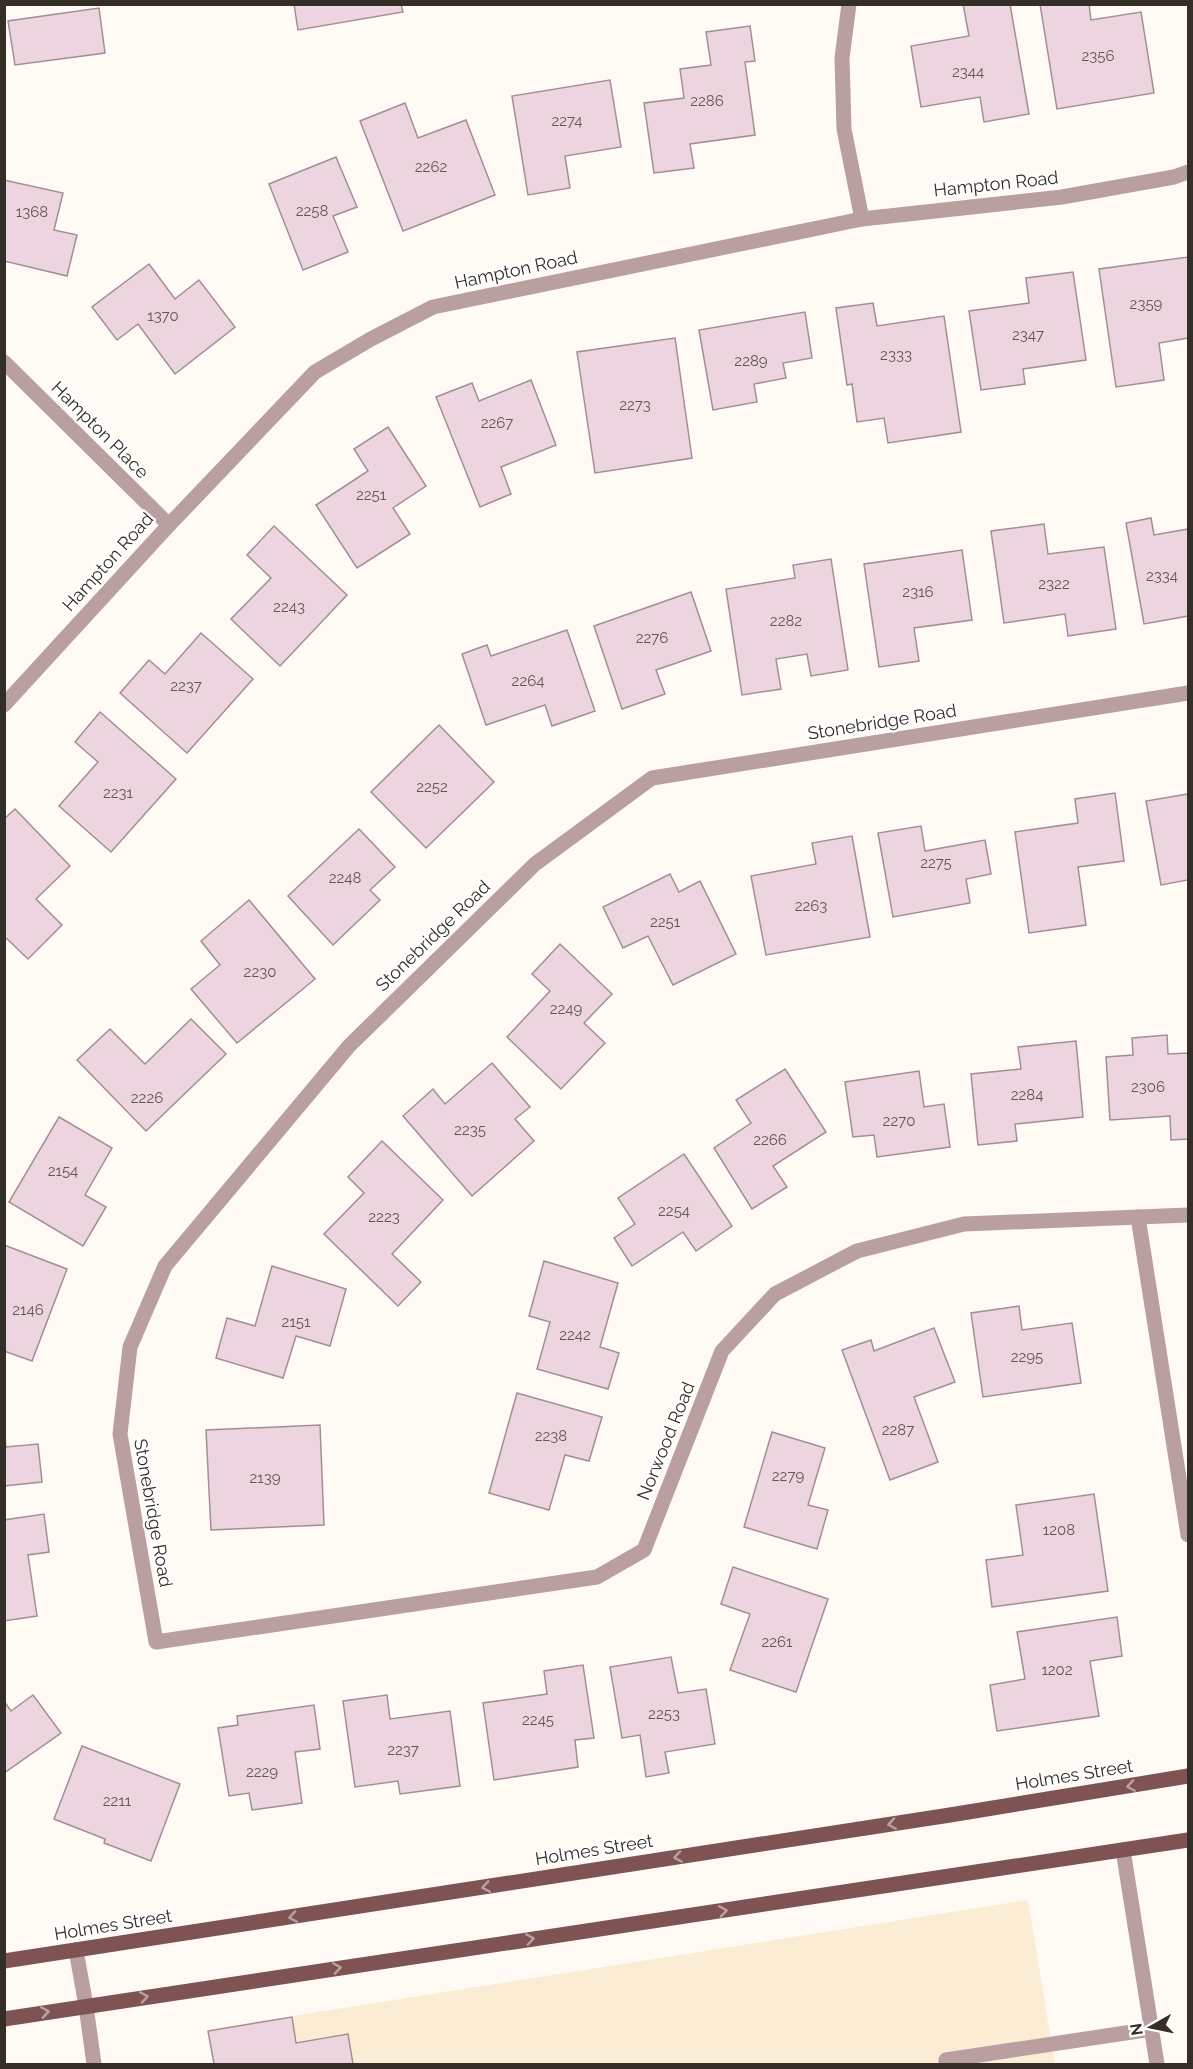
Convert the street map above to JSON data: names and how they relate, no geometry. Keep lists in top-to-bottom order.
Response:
{
  "streets": {
    "main road": ["Holmes Street"],
    "street": [
      "Hampton Road",
      "Hampton Place",
      "Stonebridge Road",
      "Norwood Road"
    ]
  },
  "crossings": [
    ["Hampton Road", "Hampton Place"],
    ["Stonebridge Road", "Norwood Road"]
  ],
  "house_numbers": [
    "2356",
    "2344",
    "2286",
    "2274",
    "2262",
    "2258",
    "1368",
    "2359",
    "1370",
    "2347",
    "2333",
    "2289",
    "2273",
    "2267",
    "2251",
    "2334",
    "2322",
    "2316",
    "2243",
    "2282",
    "2276",
    "2264",
    "2237",
    "2252",
    "2231",
    "2275",
    "2248",
    "2263",
    "2251",
    "2230",
    "2249",
    "2306",
    "2284",
    "2226",
    "2270",
    "2235",
    "2266",
    "2154",
    "2254",
    "2223",
    "2146",
    "2151",
    "2242",
    "2295",
    "2287",
    "2238",
    "2279",
    "2139",
    "1208",
    "2261",
    "1202",
    "2253",
    "2245",
    "2237",
    "2229",
    "2211"
  ],
  "north": "left"
}
